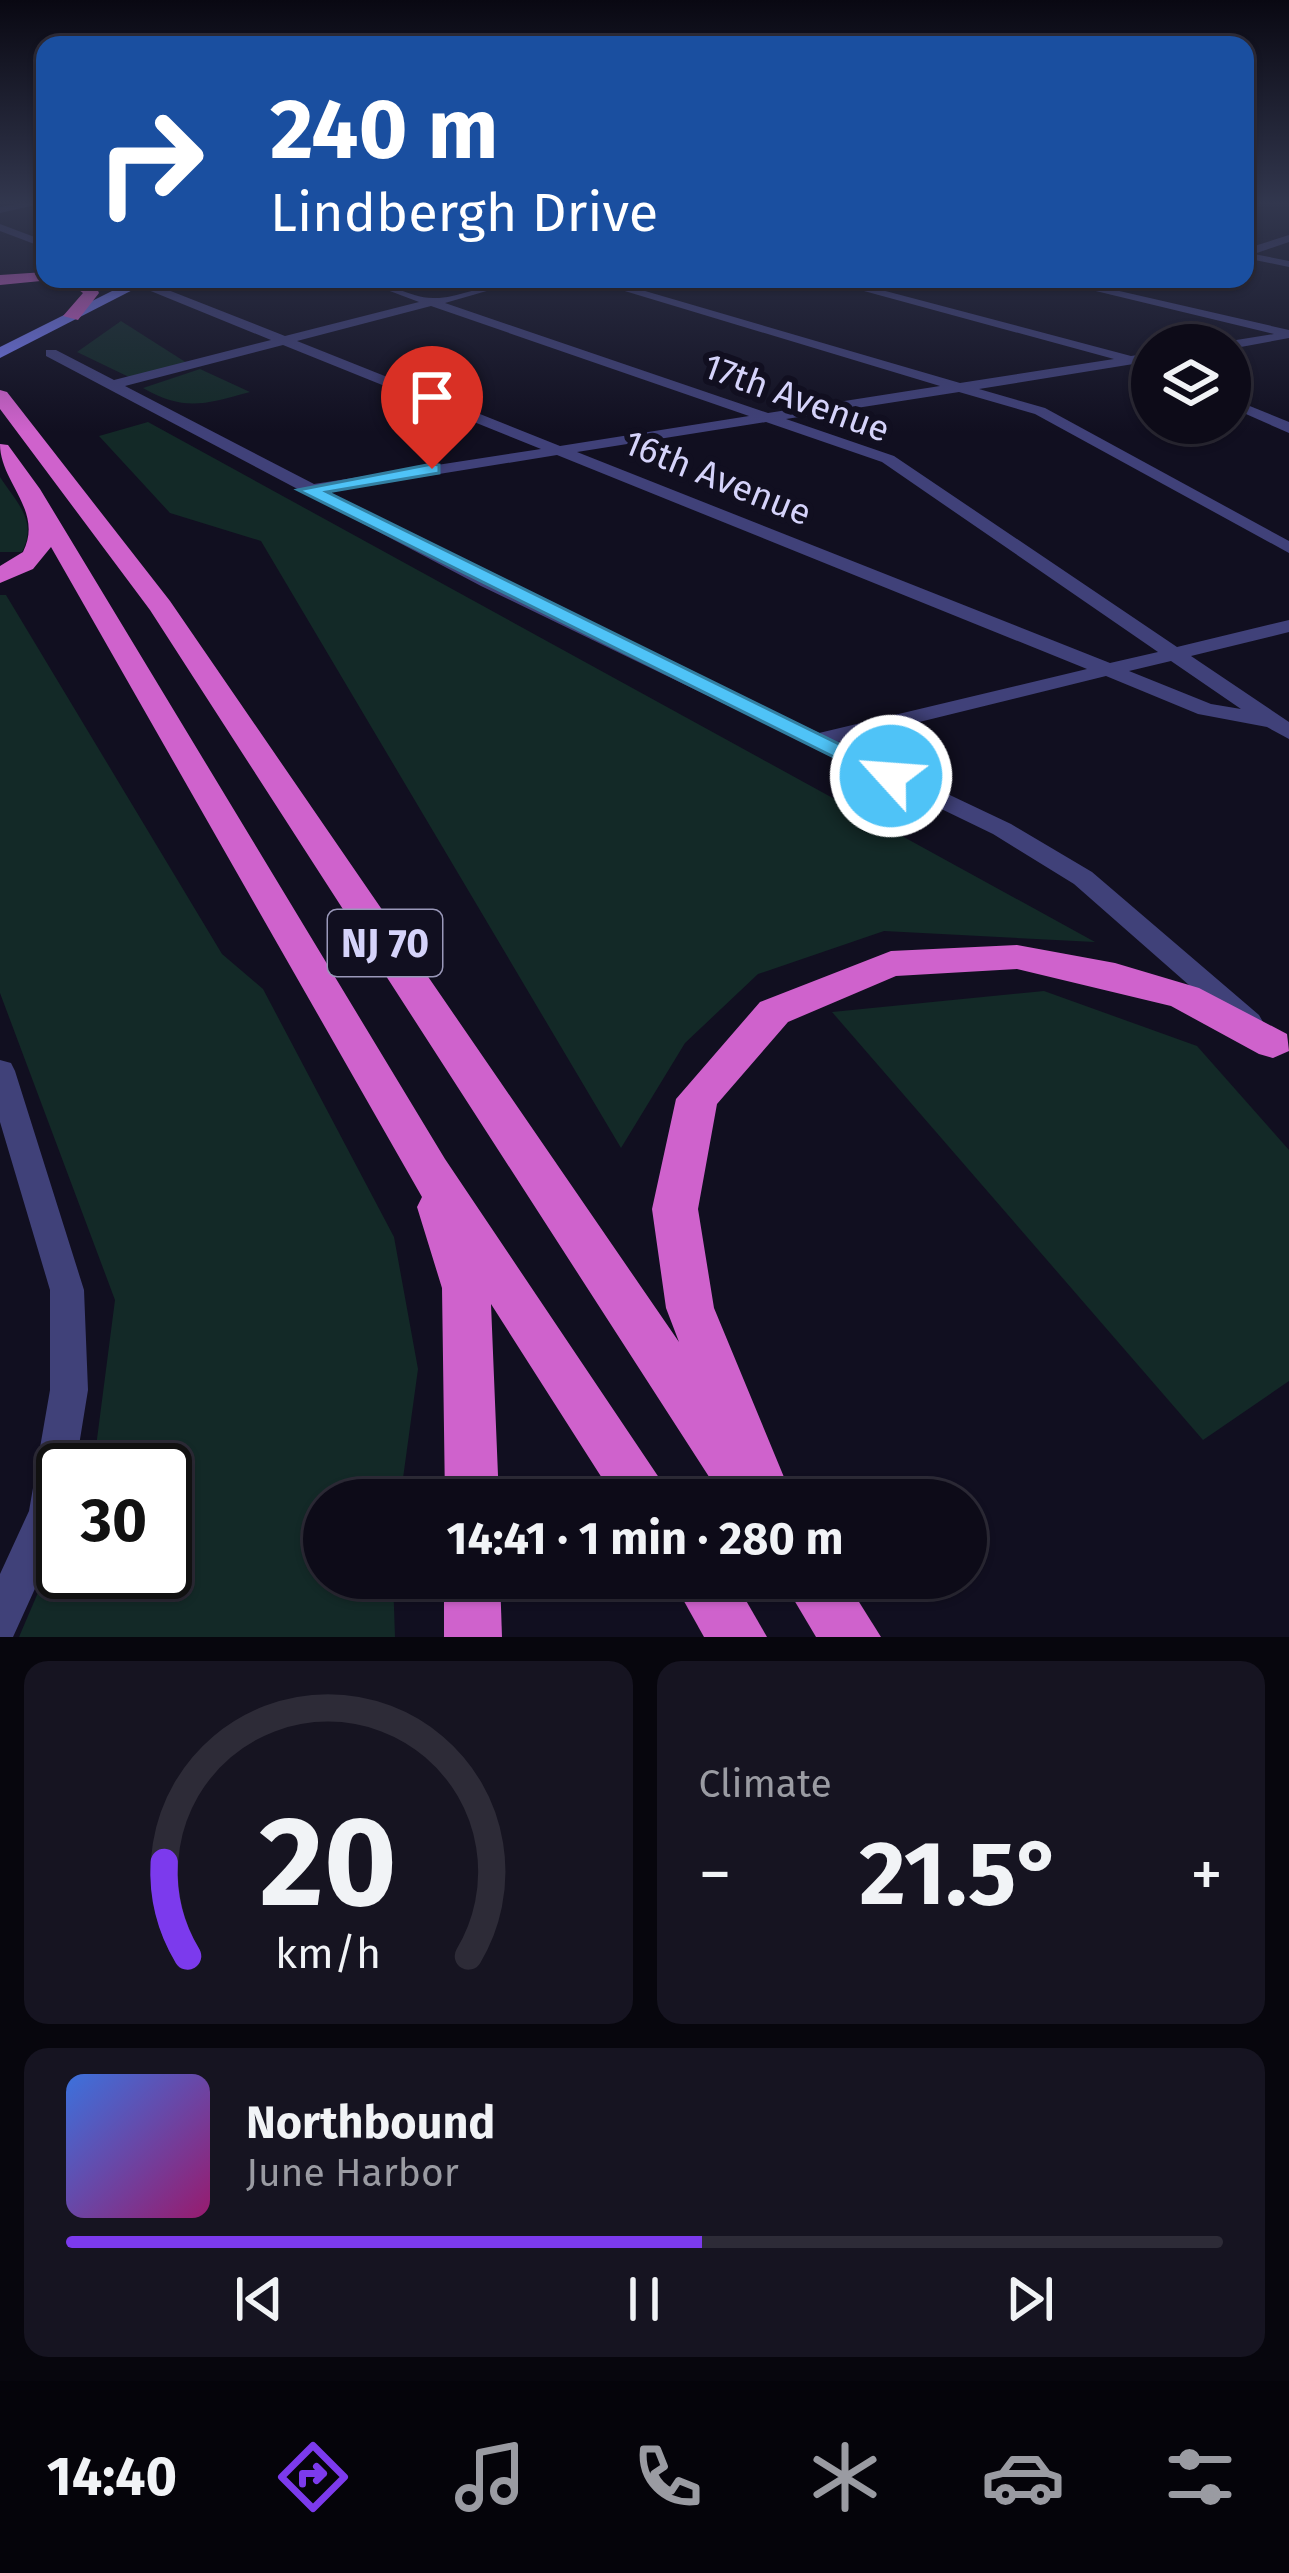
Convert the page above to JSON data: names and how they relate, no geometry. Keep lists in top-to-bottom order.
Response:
{
  "streets": {
    "highway": ["NJ 70"],
    "street": ["17th Avenue", "16th Avenue"]
  },
  "crossings": [
    ["17th Avenue", "16th Avenue"]
  ],
  "page": {
    "turn": ["240 m", "Lindbergh Drive"],
    "limit": "30",
    "trip": "14:41 · 1 min · 280 m",
    "tile": "Climate",
    "heat": ["−", "21.5°", "+"],
    "song": ["Northbound", "June Harbor"],
    "tabs": "14:40",
    "gauge": ["20", "km/h"]
  }
}
